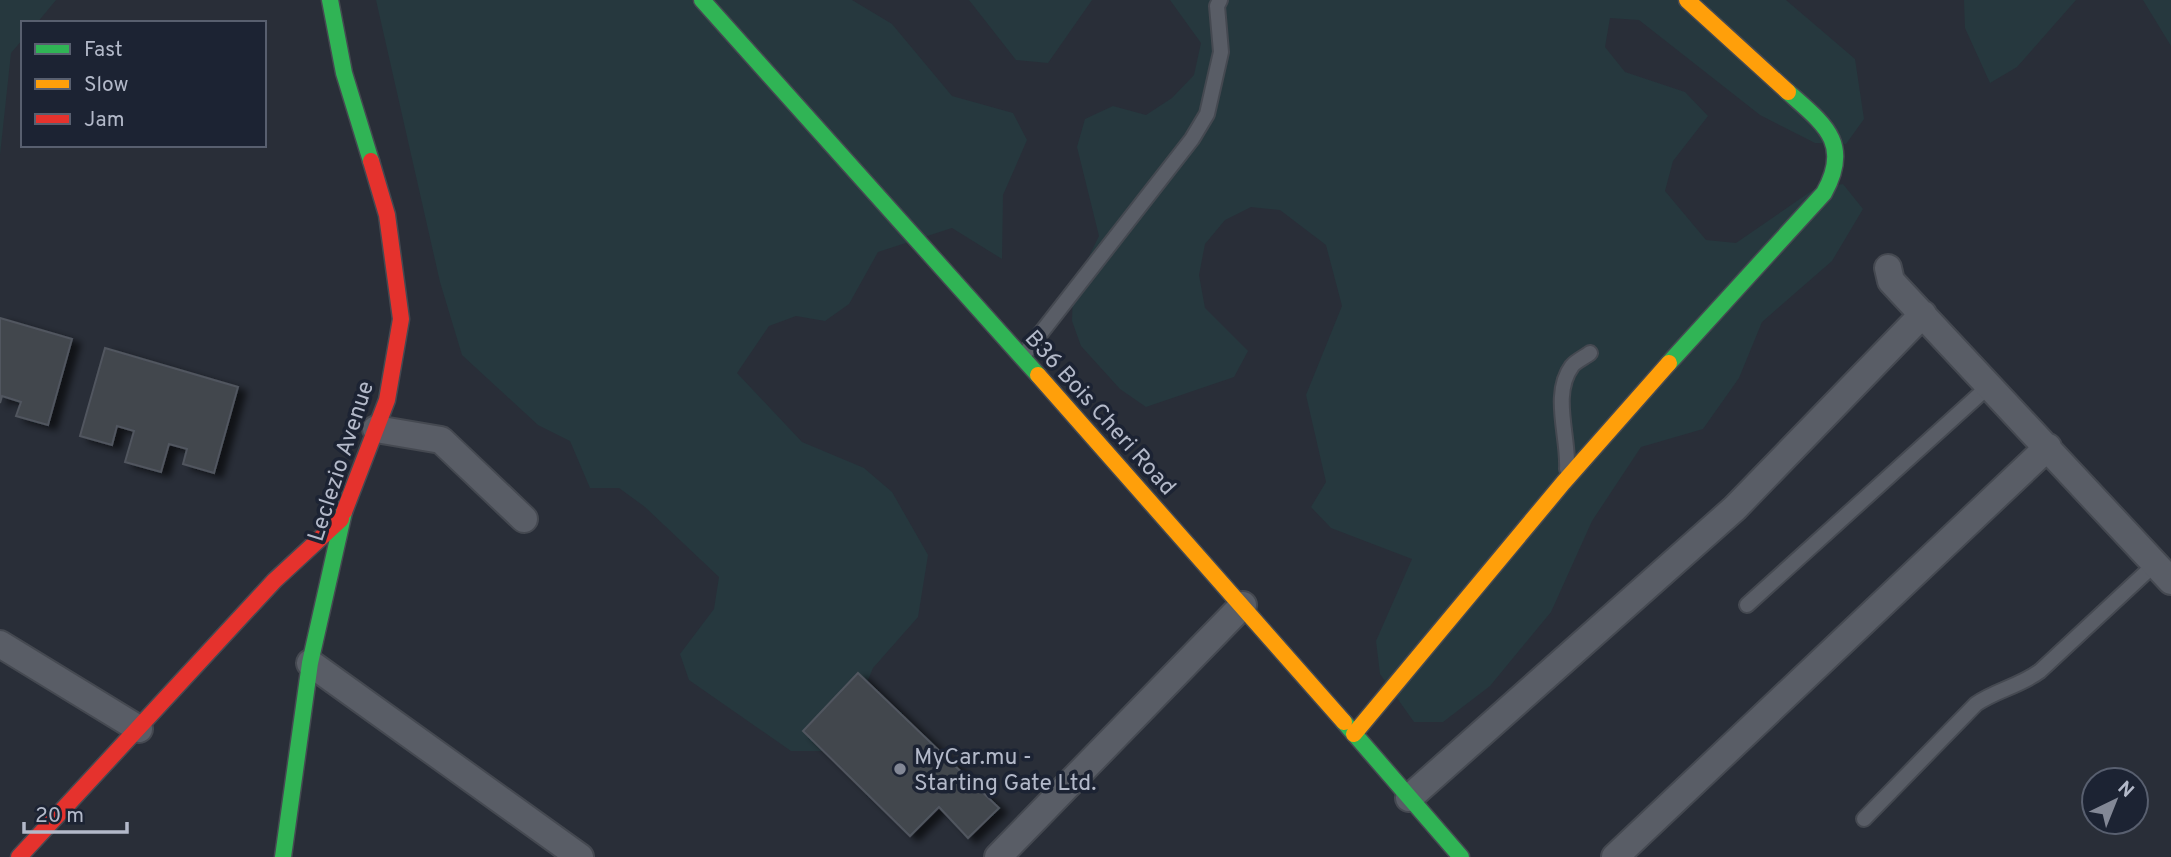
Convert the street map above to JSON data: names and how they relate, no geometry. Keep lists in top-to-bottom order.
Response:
{
  "streets": {
    "main road": ["B36 Bois Cheri Road", "Leclezio Avenue"]
  },
  "places": ["MyCar.mu - Starting Gate Ltd."],
  "legend": ["Fast", "Slow", "Jam"],
  "scale_bar": "20 m",
  "north": "top right"
}
